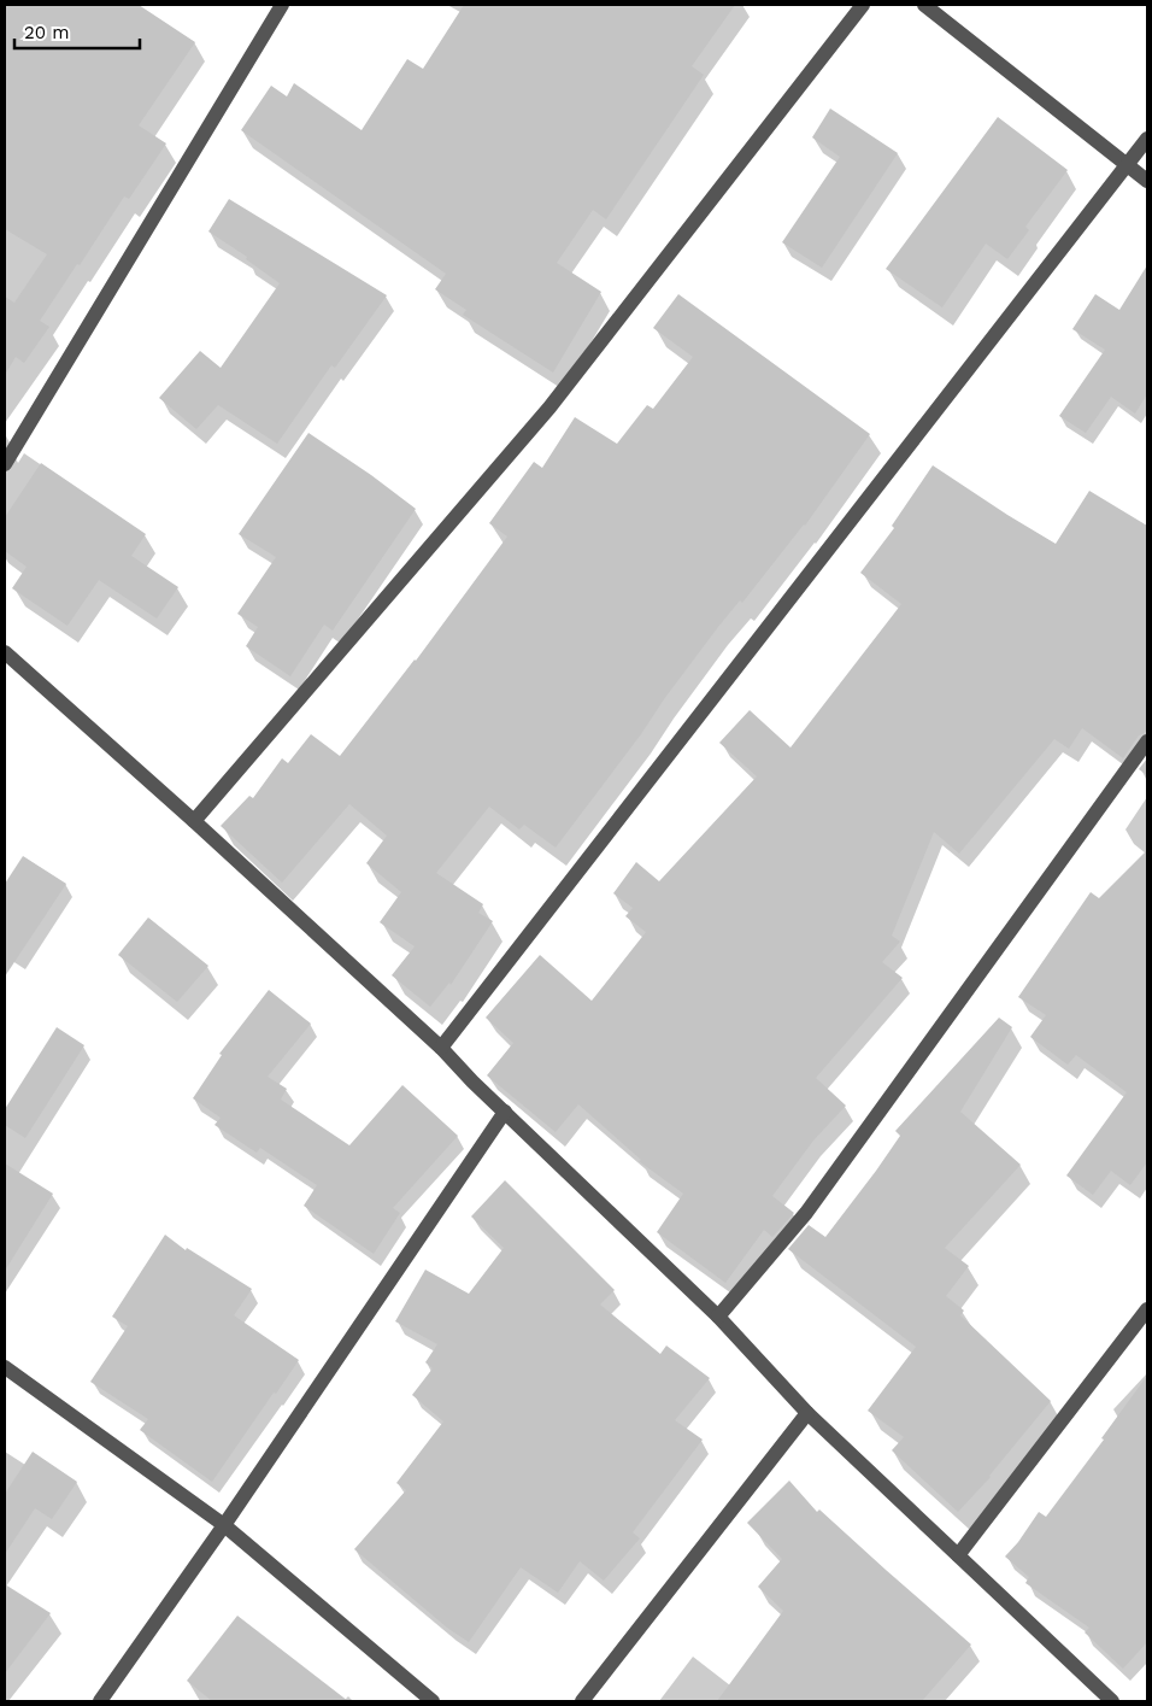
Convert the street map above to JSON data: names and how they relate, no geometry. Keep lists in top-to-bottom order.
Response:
{
  "scale_bar": "20 m"
}
